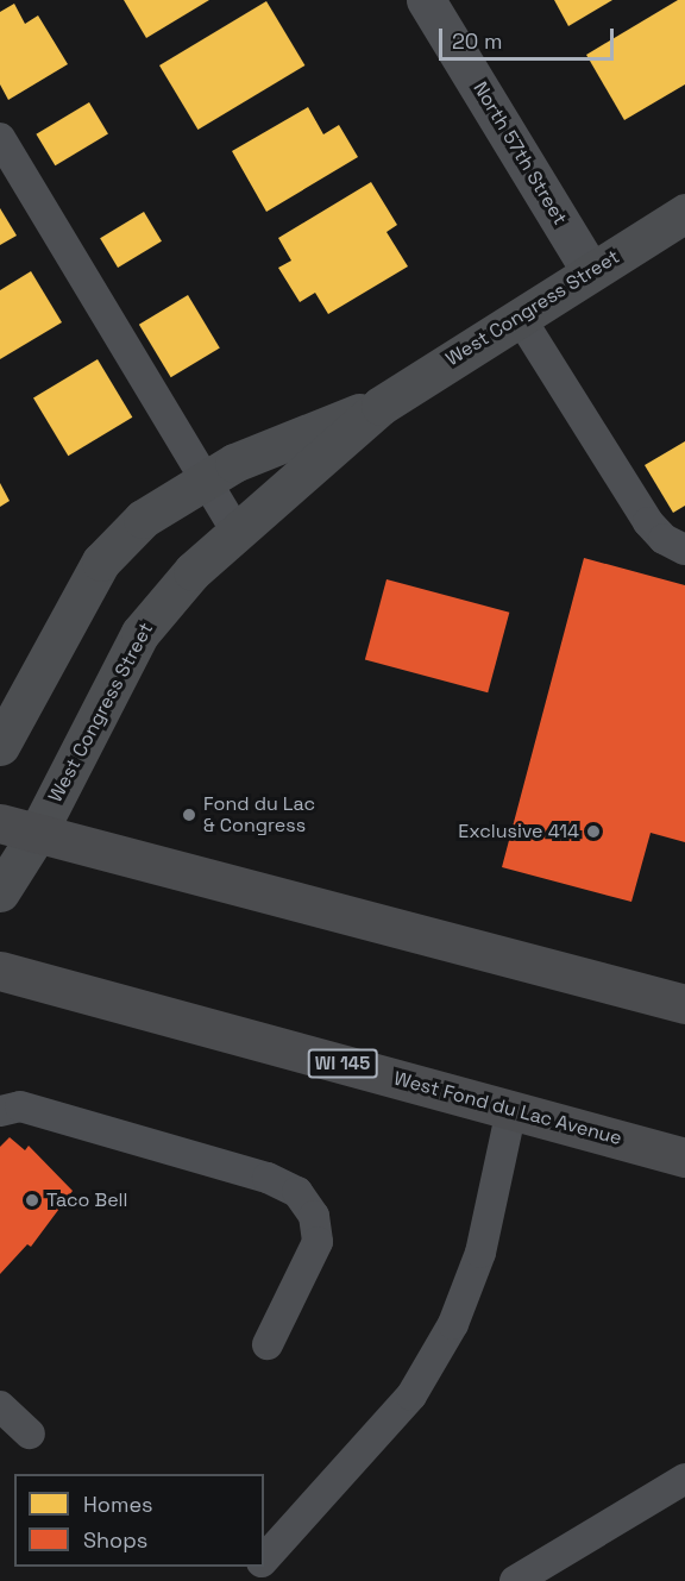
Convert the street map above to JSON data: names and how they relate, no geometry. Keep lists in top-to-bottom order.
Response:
{
  "streets": {
    "main road": ["WI 145", "West Fond du Lac Avenue"],
    "street": ["North 57th Street", "West Congress Street"]
  },
  "crossings": [
    ["North 57th Street", "West Congress Street"]
  ],
  "places": ["Fond du Lac & Congress", "Exclusive 414", "Taco Bell"],
  "legend": ["Homes", "Shops"],
  "scale_bar": "20 m"
}
